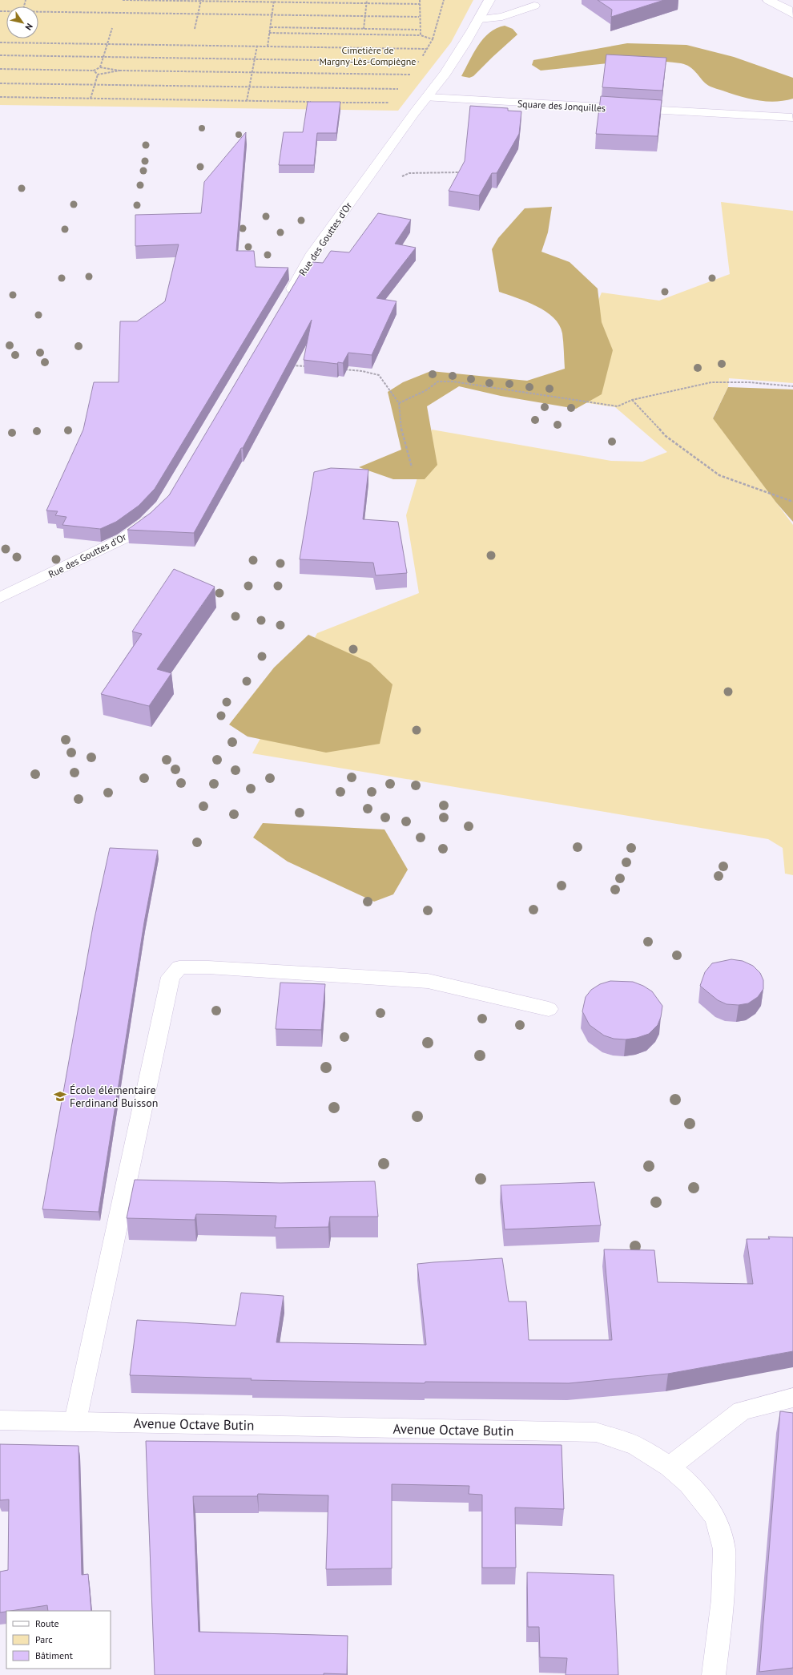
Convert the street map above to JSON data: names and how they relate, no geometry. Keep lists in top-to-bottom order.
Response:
{
  "streets": {
    "street": ["Square des Jonquilles", "Rue des Gouttes d'Or", "Avenue Octave Butin"]
  },
  "crossings": [
    ["Square des Jonquilles", "Rue des Gouttes d'Or"]
  ],
  "parks": ["Cimetière de Margny-Lès-Compiègne"],
  "places": {
    "school or university": ["École élémentaire Ferdinand Buisson"]
  },
  "legend": ["Route", "Parc", "Bâtiment"],
  "north": "bottom right"
}
